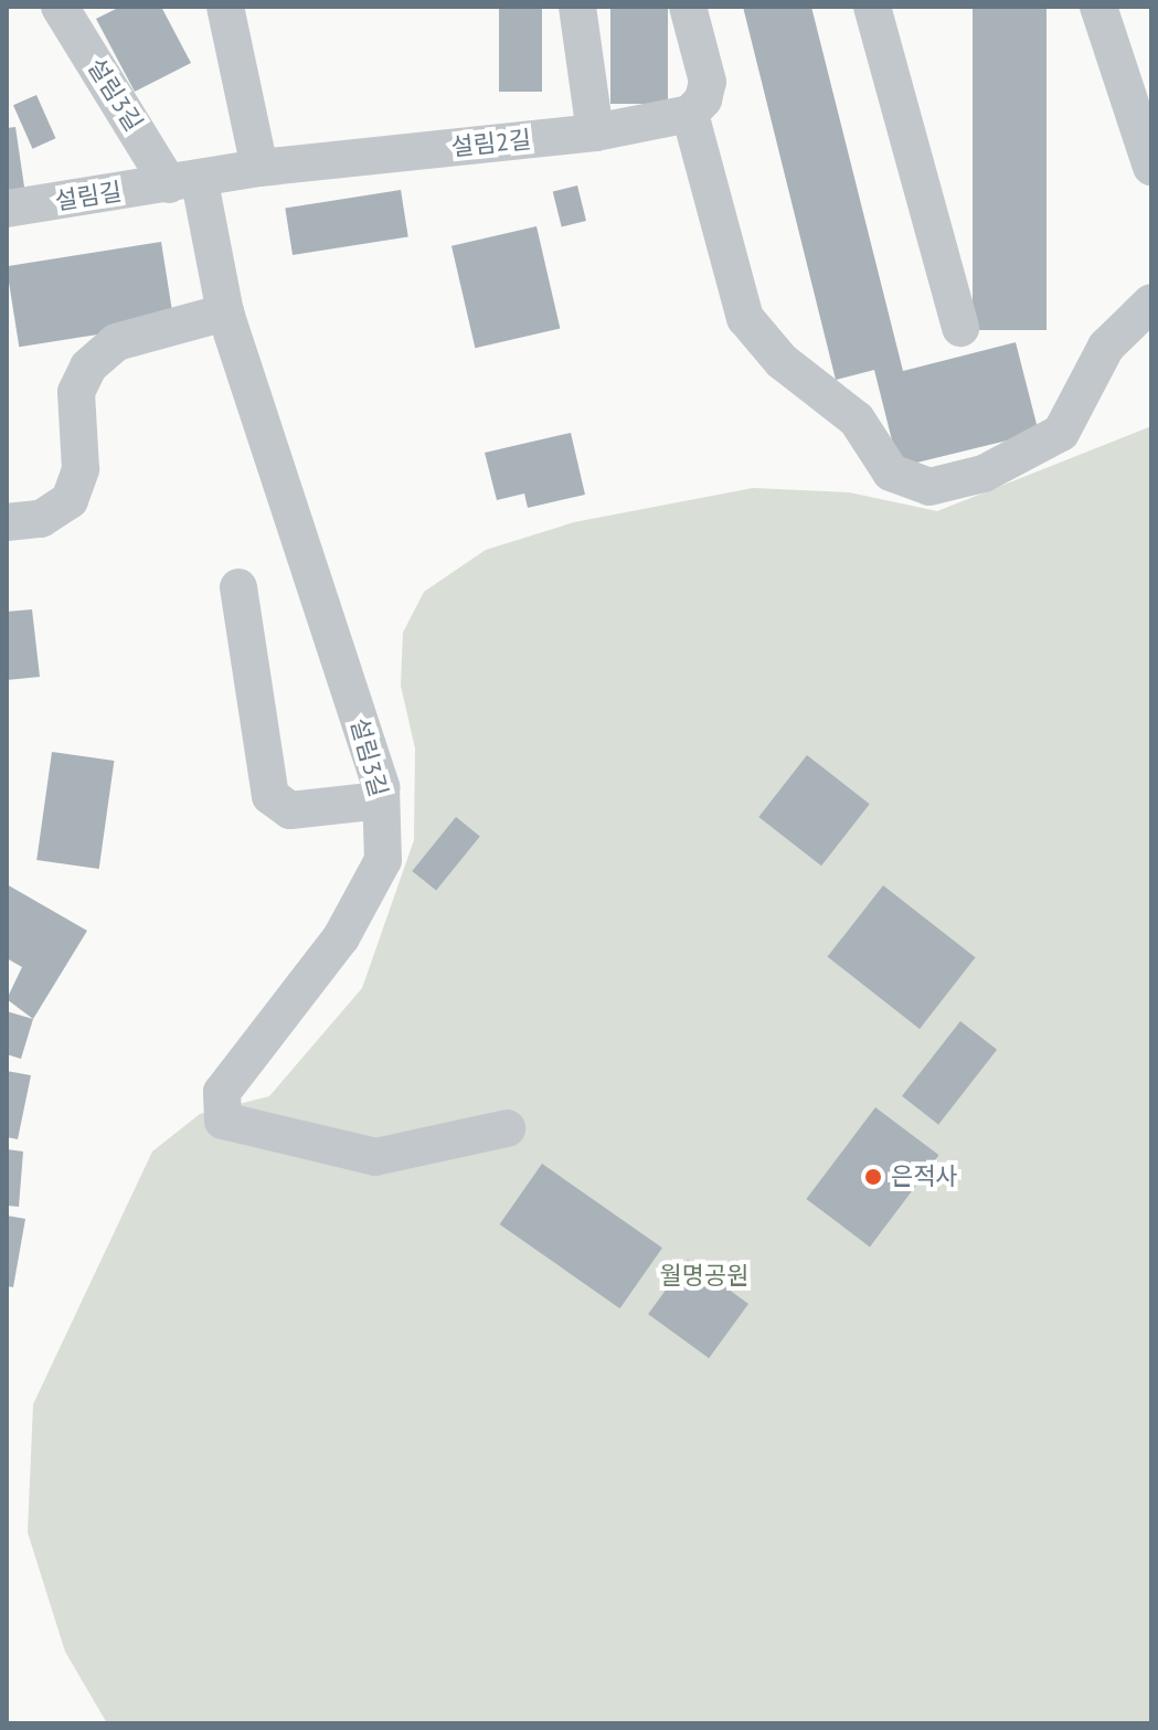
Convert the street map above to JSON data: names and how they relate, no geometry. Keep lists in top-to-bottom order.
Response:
{
  "streets": {
    "street": ["설림3길", "설림2길", "설림길"]
  },
  "crossings": [
    ["설림3길", "설림2길"],
    ["설림3길", "설림길"],
    ["설림2길", "설림길"]
  ],
  "parks": ["월명공원"],
  "places": ["은적사"]
}
